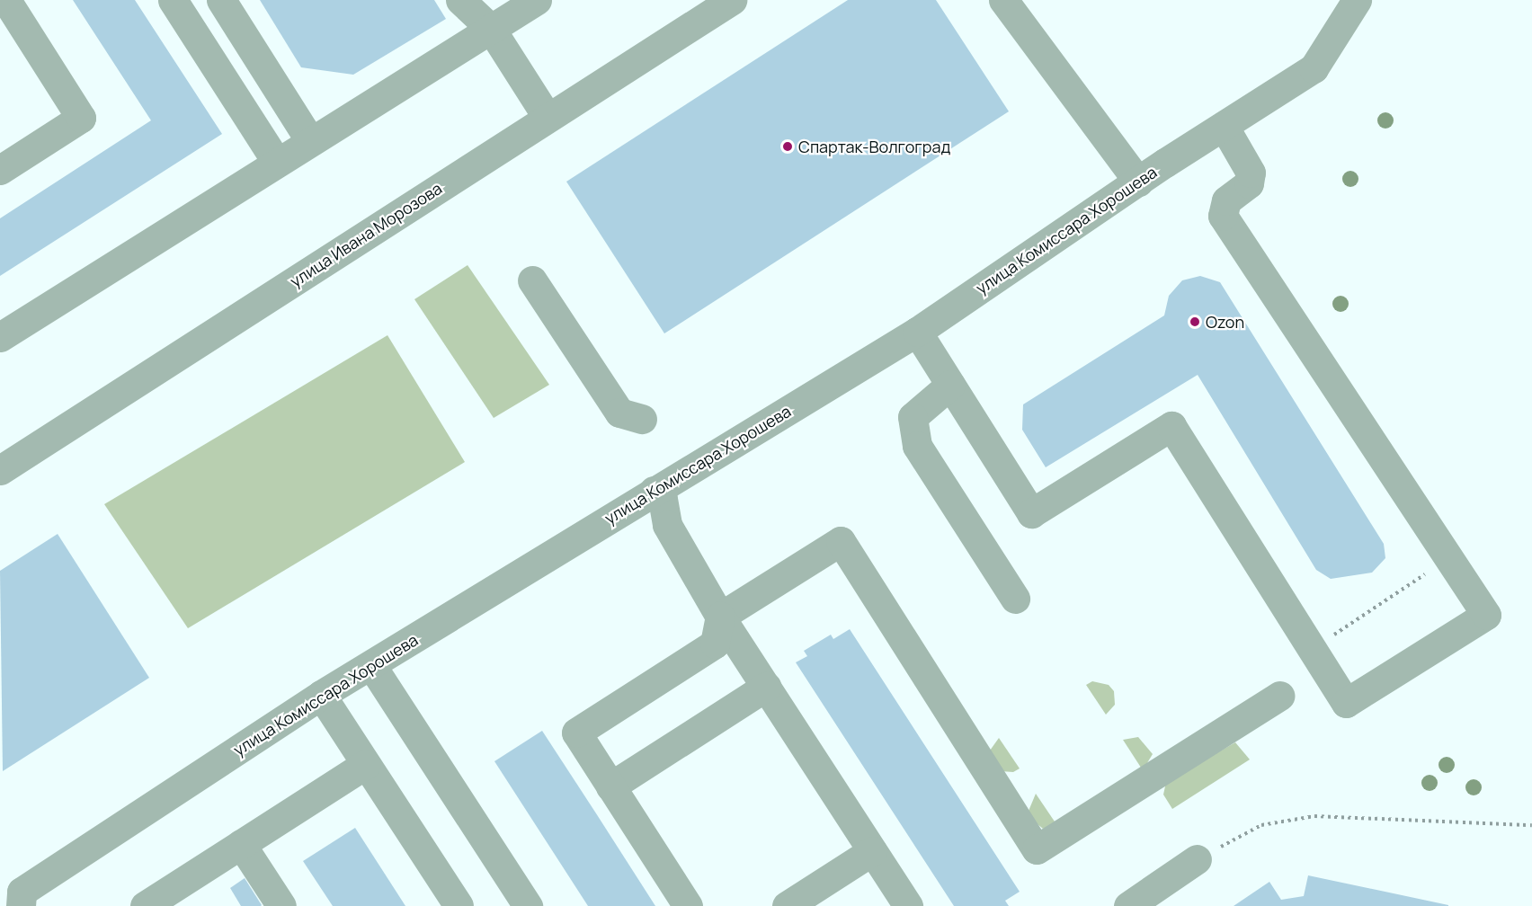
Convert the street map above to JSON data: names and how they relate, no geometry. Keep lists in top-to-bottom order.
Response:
{
  "streets": {
    "street": ["улица Комиссара Хорошева", "улица Ивана Морозова"]
  },
  "places": ["Спартак-Волгоград", "Ozon"]
}
